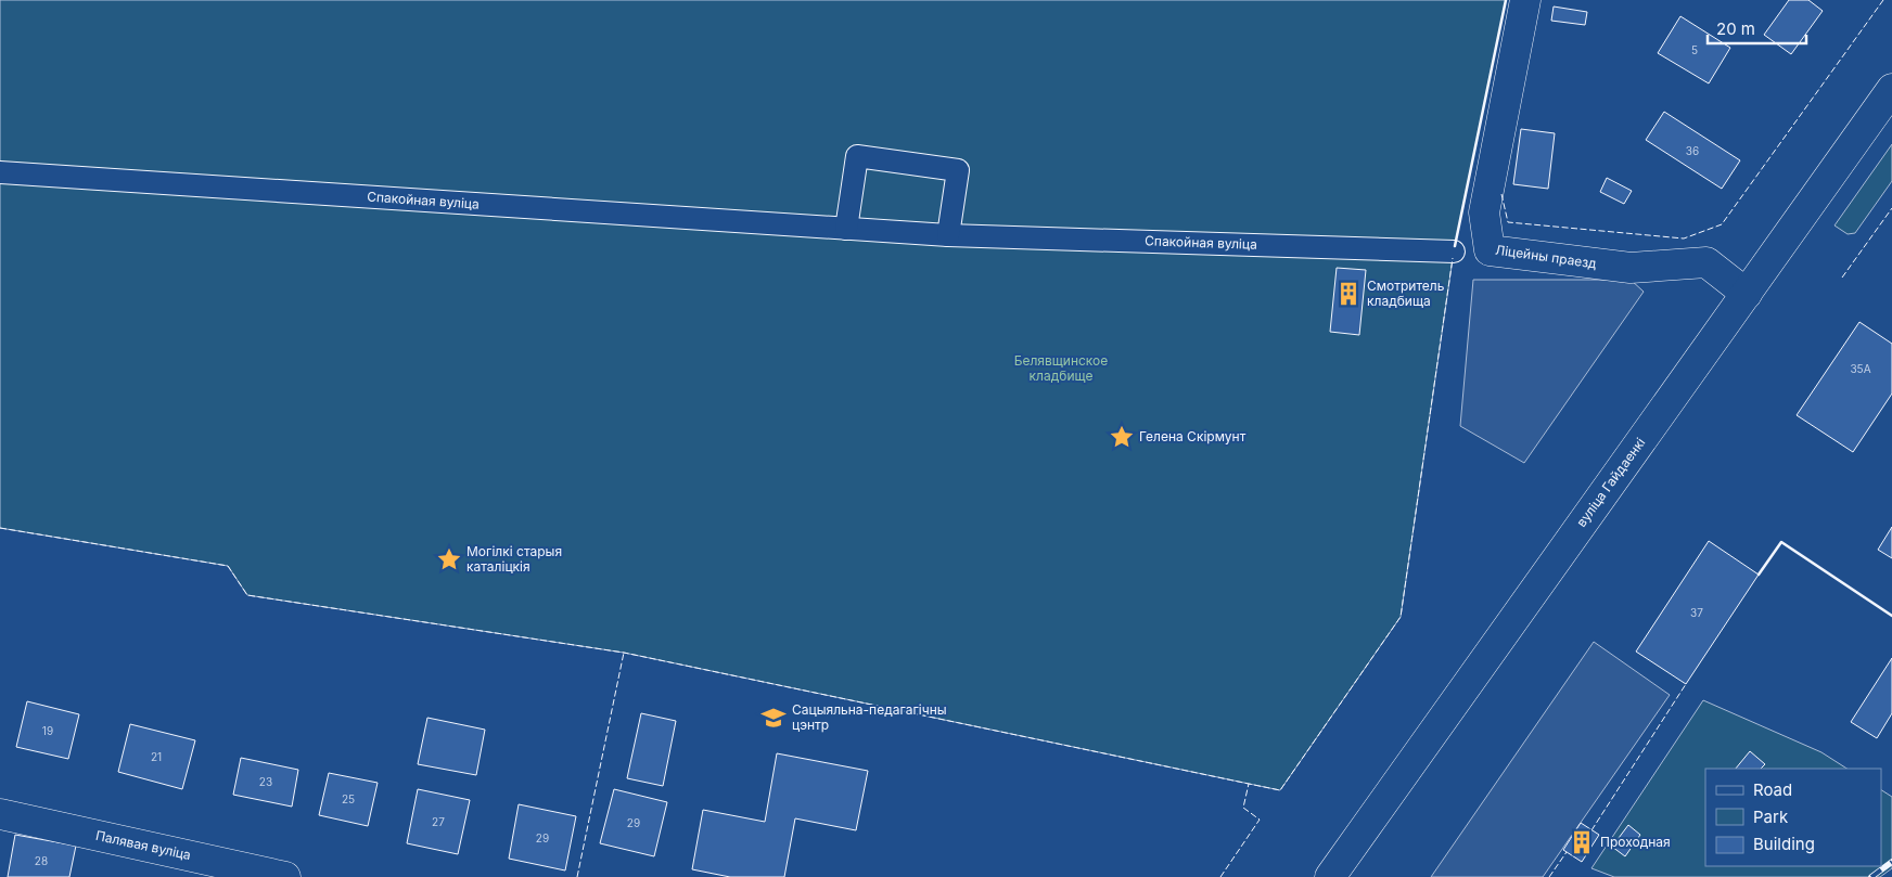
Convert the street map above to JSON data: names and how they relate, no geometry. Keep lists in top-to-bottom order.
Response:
{
  "streets": {
    "street": [
      "Спакойная вуліца",
      "Ліцейны праезд",
      "вуліца Гайдаенкі",
      "Палявая вуліца"
    ]
  },
  "crossings": [
    ["Ліцейны праезд", "вуліца Гайдаенкі"]
  ],
  "parks": ["Белявщинское кладбище"],
  "places": {
    "building": ["Смотритель кладбища", "Проходная"],
    "place": ["Гелена Скірмунт", "Могілкі старыя каталіцкія"],
    "school or university": ["Сацыяльна-педагагічны цэнтр"]
  },
  "house_numbers": [
    "5",
    "36",
    "35А",
    "37",
    "19",
    "21",
    "23",
    "25",
    "27",
    "29",
    "29",
    "28"
  ],
  "legend": ["Road", "Park", "Building"],
  "scale_bar": "20 m"
}
